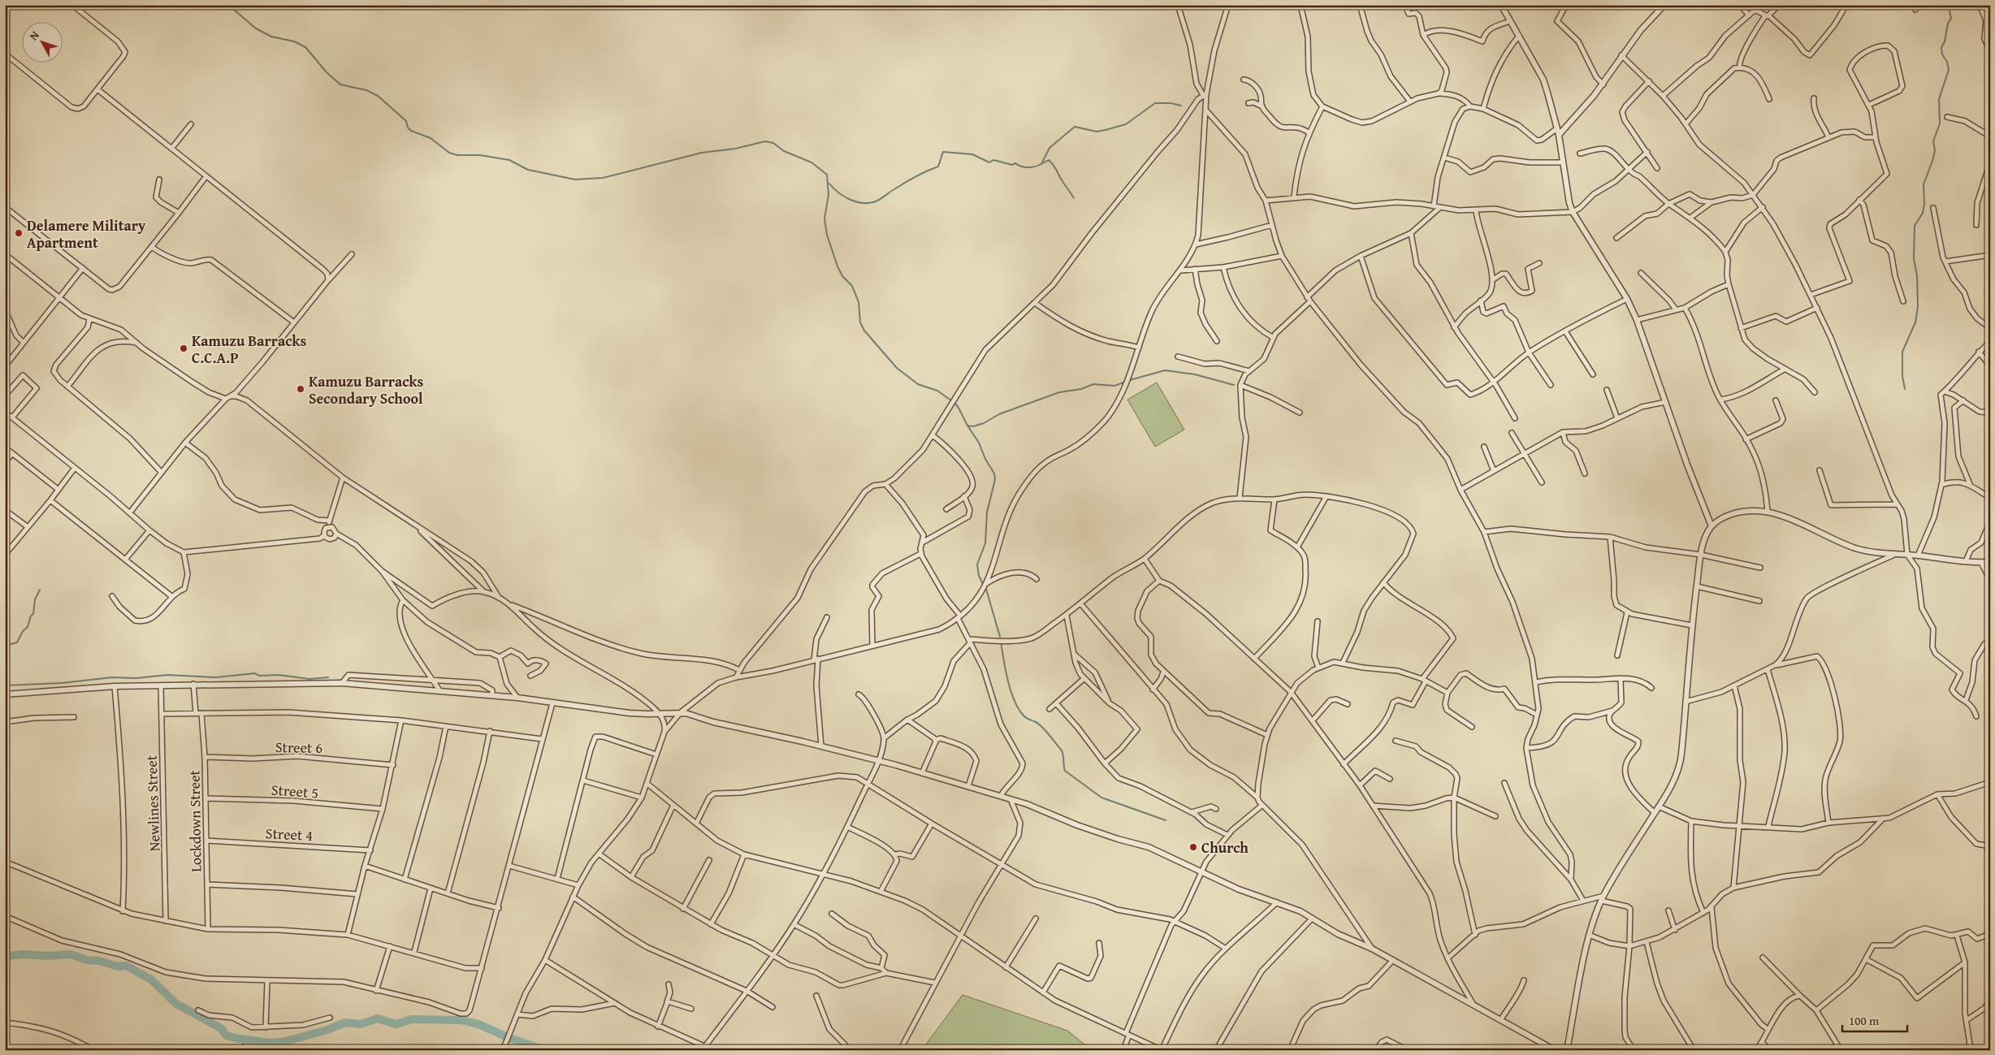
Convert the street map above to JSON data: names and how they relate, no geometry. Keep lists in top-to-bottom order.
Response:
{
  "streets": {
    "street": [
      "Street 6",
      "Street 5",
      "Newlines Street",
      "Lockdown Street",
      "Street 4"
    ]
  },
  "crossings": [
    ["Street 6", "Lockdown Street"],
    ["Street 5", "Lockdown Street"],
    ["Lockdown Street", "Street 4"]
  ],
  "places": [
    "Delamere Military Apartment",
    "Kamuzu Barracks C.C.A.P",
    "Kamuzu Barracks Secondary School",
    "Church"
  ],
  "scale_bar": "100 m",
  "north": "top left"
}
